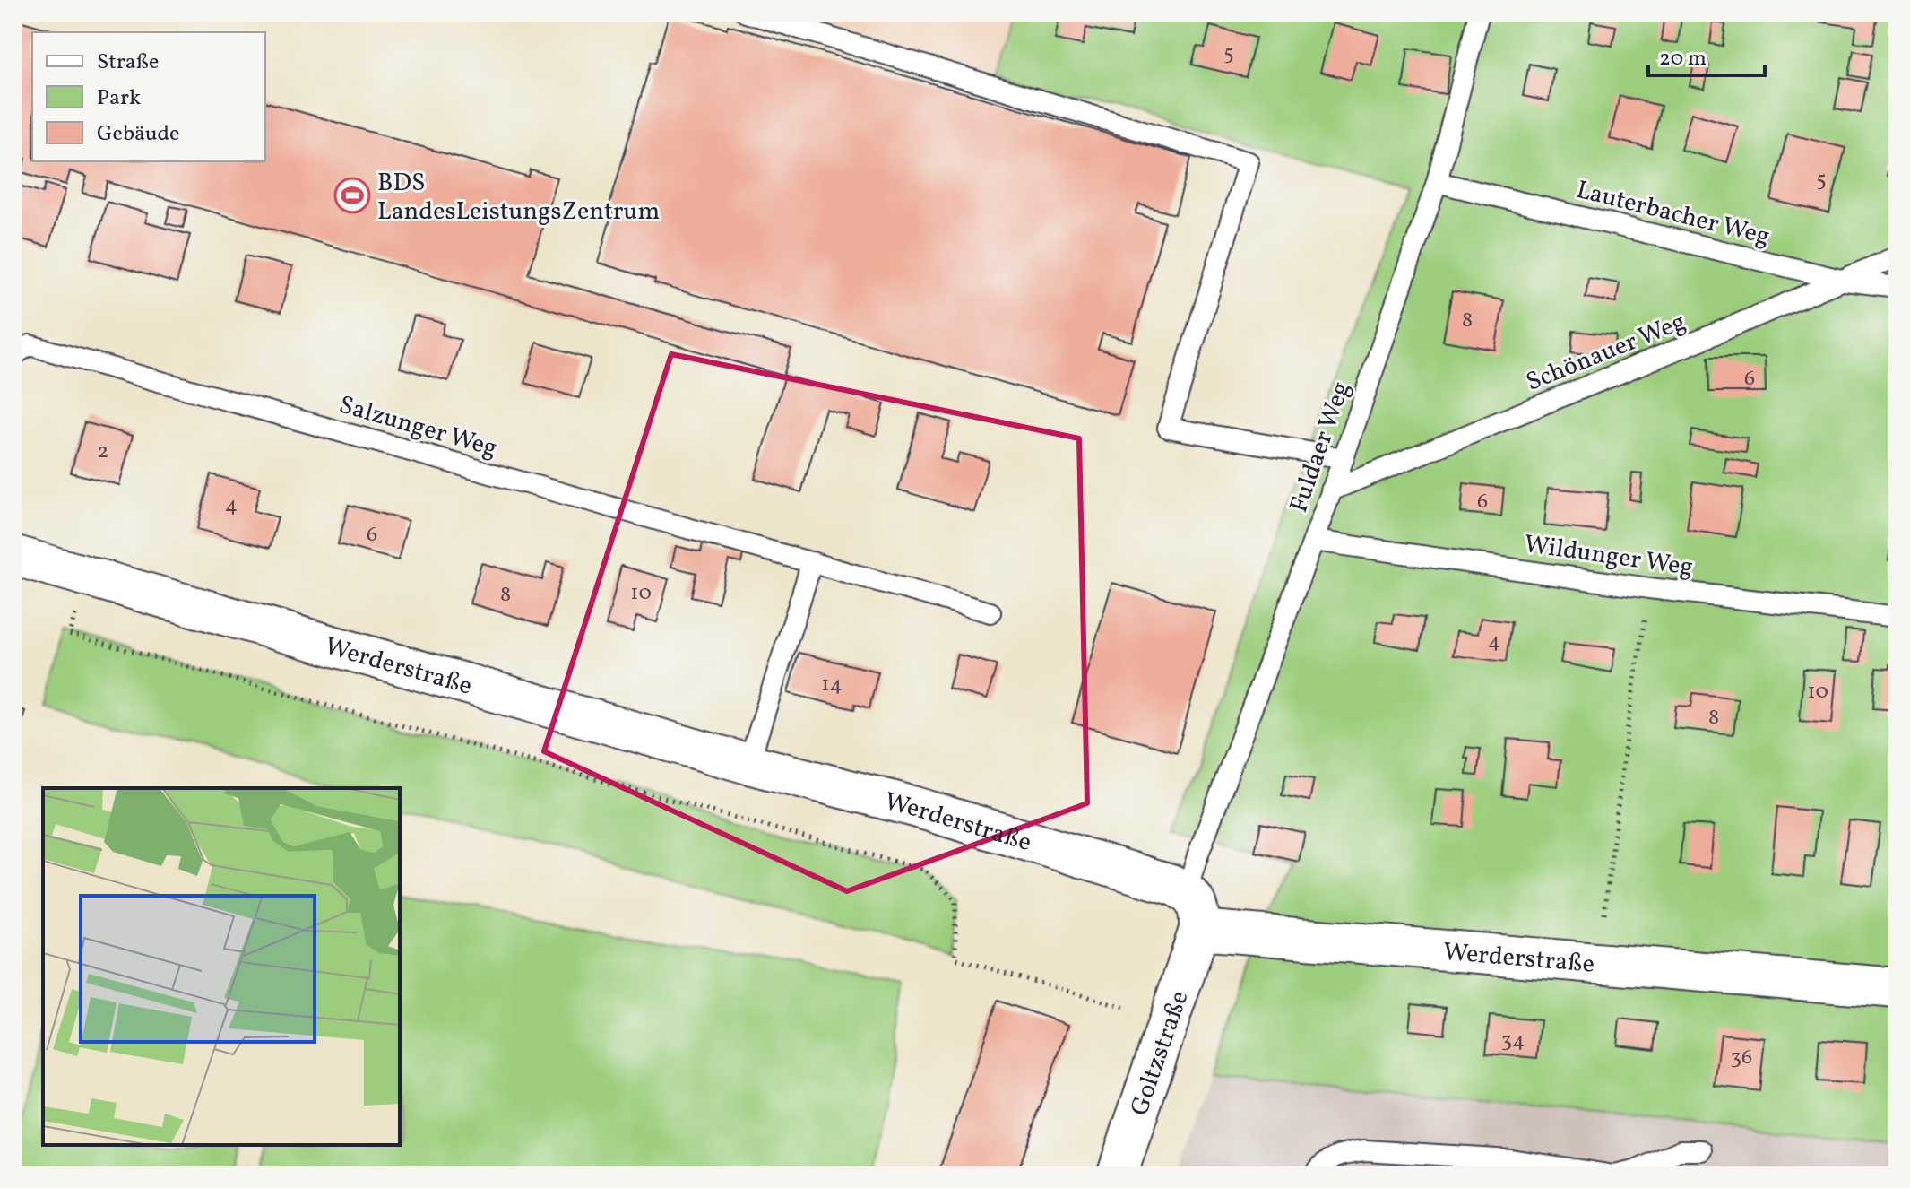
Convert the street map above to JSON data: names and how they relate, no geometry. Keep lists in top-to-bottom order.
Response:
{
  "streets": {
    "street": ["Werderstraße", "Goltzstraße"],
    "lane": [
      "Lauterbacher Weg",
      "Schönauer Weg",
      "Salzunger Weg",
      "Fuldaer Weg",
      "Wildunger Weg"
    ]
  },
  "crossings": [
    ["Lauterbacher Weg", "Schönauer Weg"],
    ["Lauterbacher Weg", "Fuldaer Weg"],
    ["Schönauer Weg", "Fuldaer Weg"],
    ["Fuldaer Weg", "Wildunger Weg"],
    ["Fuldaer Weg", "Werderstraße"],
    ["Werderstraße", "Goltzstraße"]
  ],
  "places": {
    "sports": ["BDS LandesLeistungsZentrum"]
  },
  "house_numbers": [
    "5",
    "5",
    "8",
    "6",
    "2",
    "6",
    "4",
    "6",
    "10",
    "8",
    "4",
    "14",
    "10",
    "8",
    "34",
    "36"
  ],
  "legend": ["Straße", "Park", "Gebäude"],
  "scale_bar": "20 m"
}
